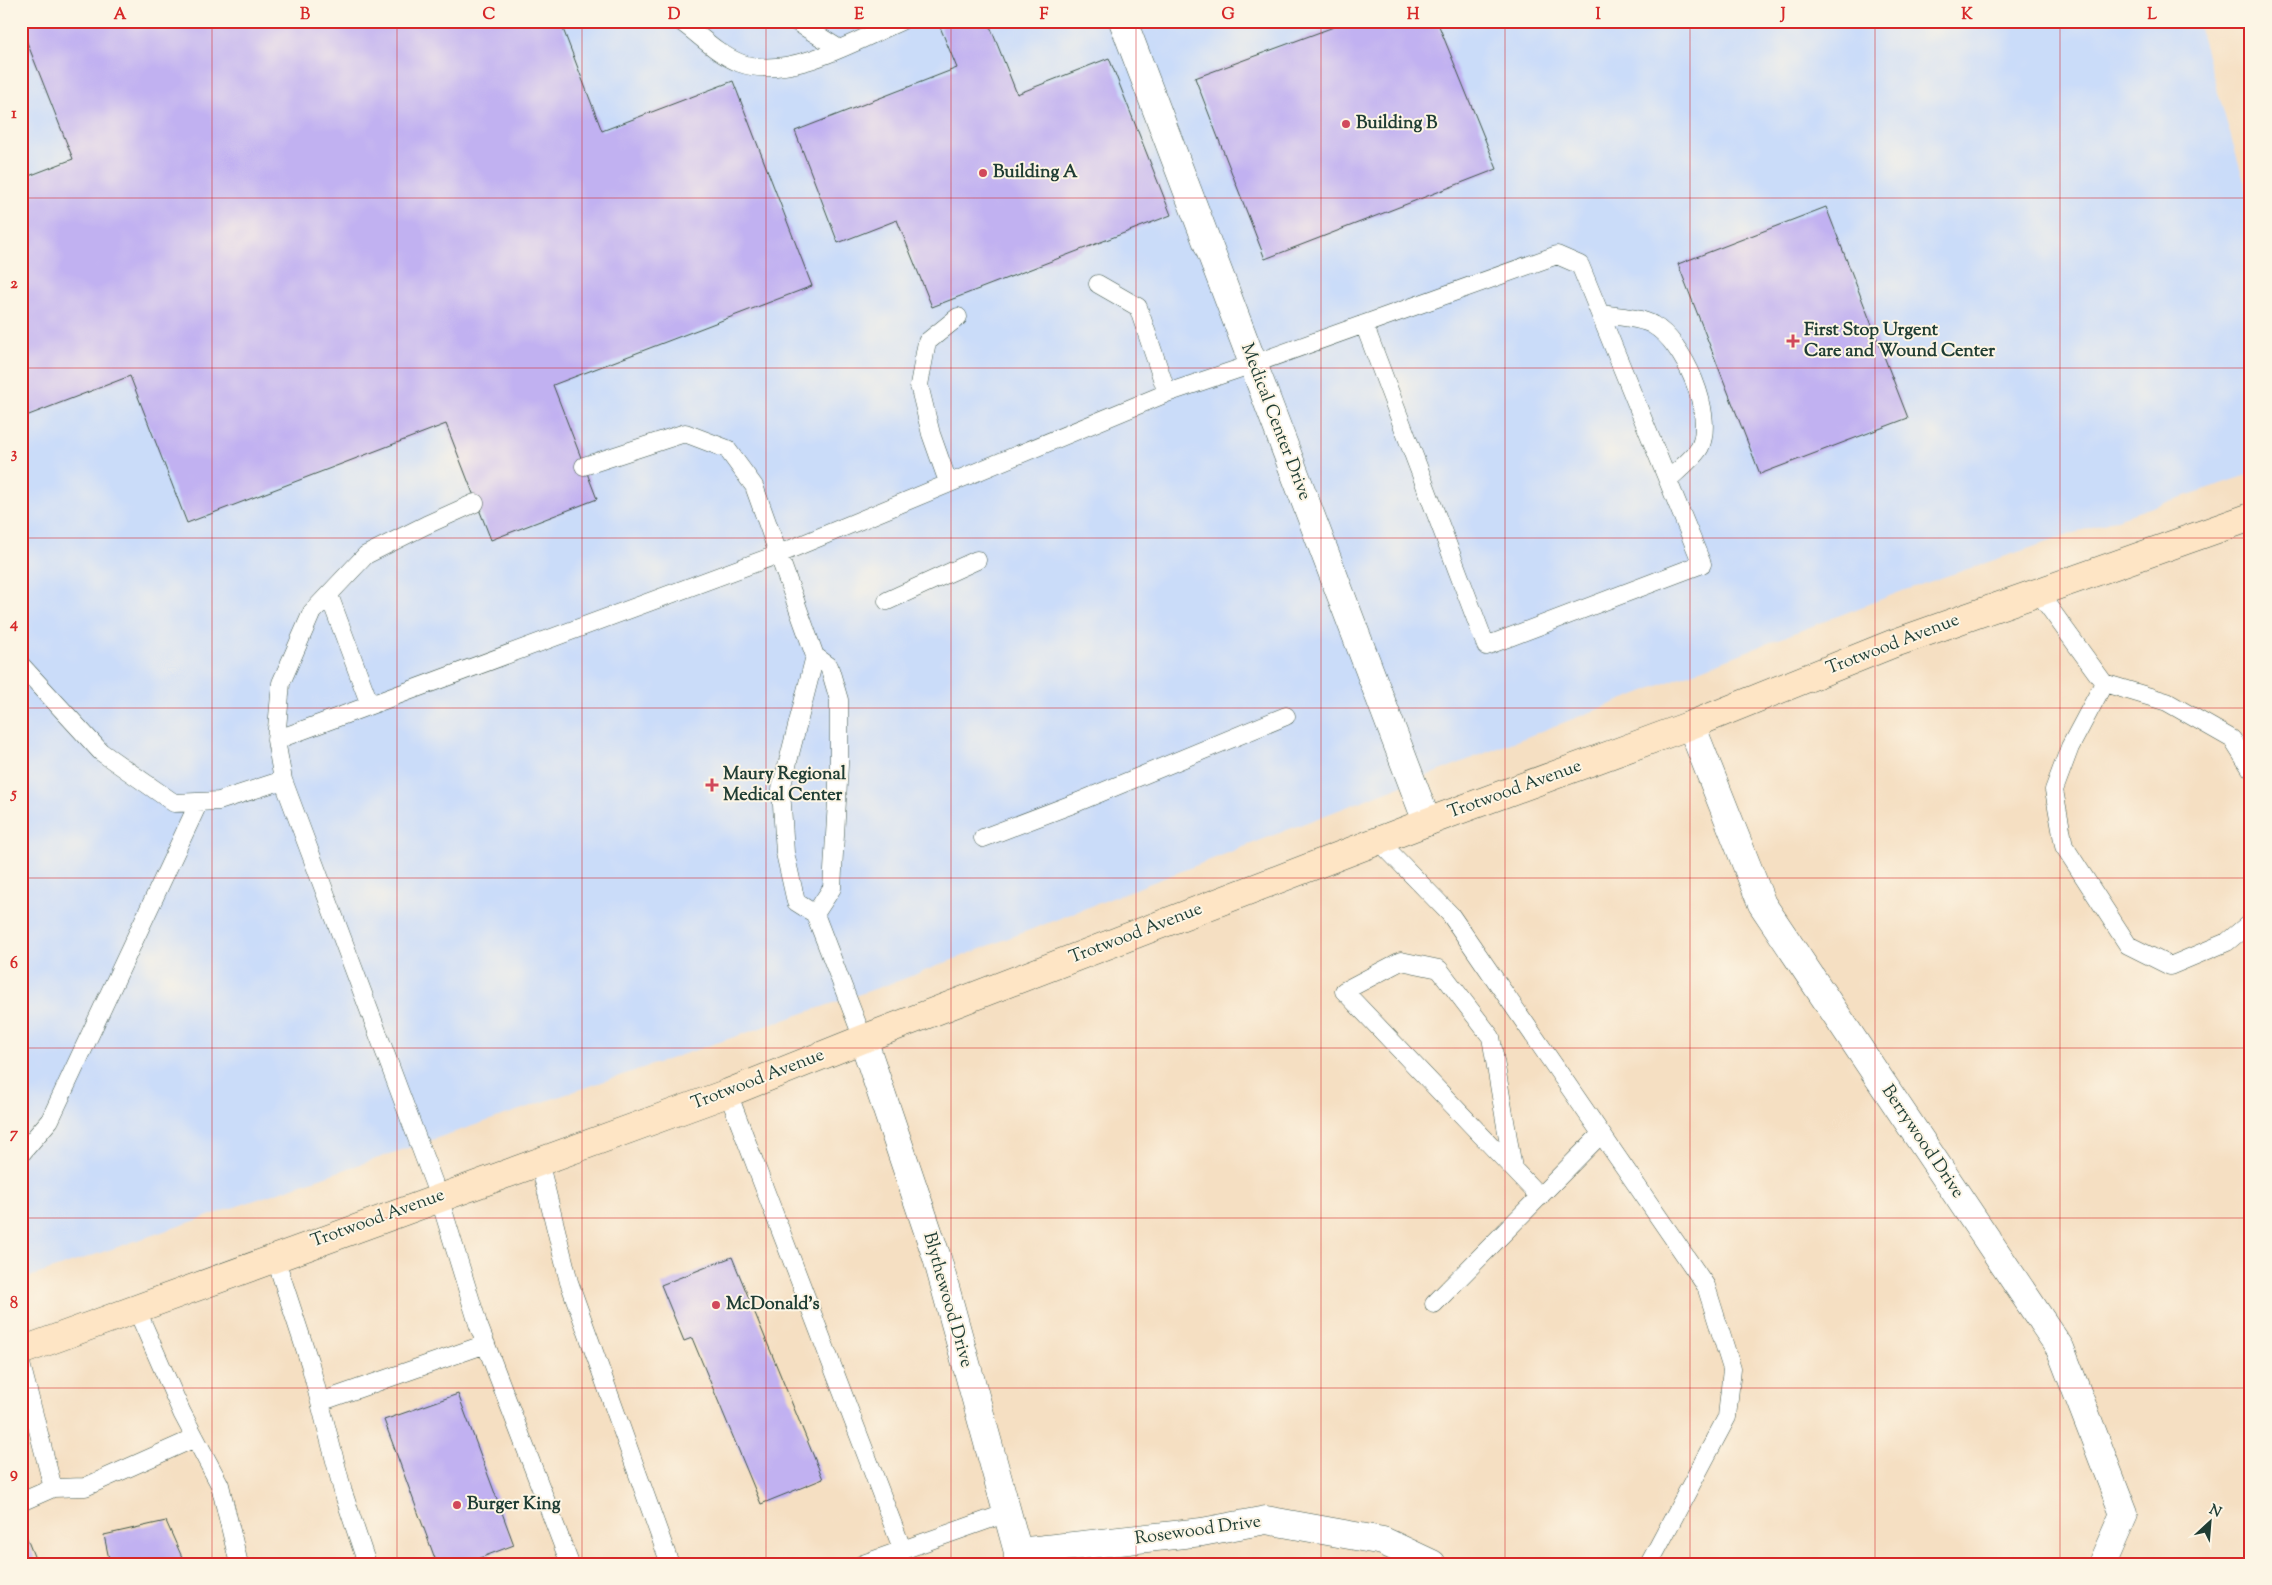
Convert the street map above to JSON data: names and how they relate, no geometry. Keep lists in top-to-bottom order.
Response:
{
  "streets": {
    "main road": ["Trotwood Avenue"],
    "street": [
      "Medical Center Drive",
      "Berrywood Drive",
      "Blythewood Drive",
      "Rosewood Drive"
    ]
  },
  "crossings": [
    ["Medical Center Drive", "Trotwood Avenue"],
    ["Trotwood Avenue", "Berrywood Drive"],
    ["Trotwood Avenue", "Blythewood Drive"],
    ["Blythewood Drive", "Rosewood Drive"]
  ],
  "places": {
    "other": [
      "Building B",
      "Building A",
      "McDonald's",
      "Burger King"
    ],
    "health": ["First Stop Urgent Care and Wound Center", "Maury Regional Medical Center"]
  },
  "north": "top right",
  "grid": {
    "columns": [
      "A",
      "B",
      "C",
      "D",
      "E",
      "F",
      "G",
      "H",
      "I",
      "J",
      "K",
      "L"
    ],
    "rows": [
      "1",
      "2",
      "3",
      "4",
      "5",
      "6",
      "7",
      "8",
      "9"
    ]
  }
}
